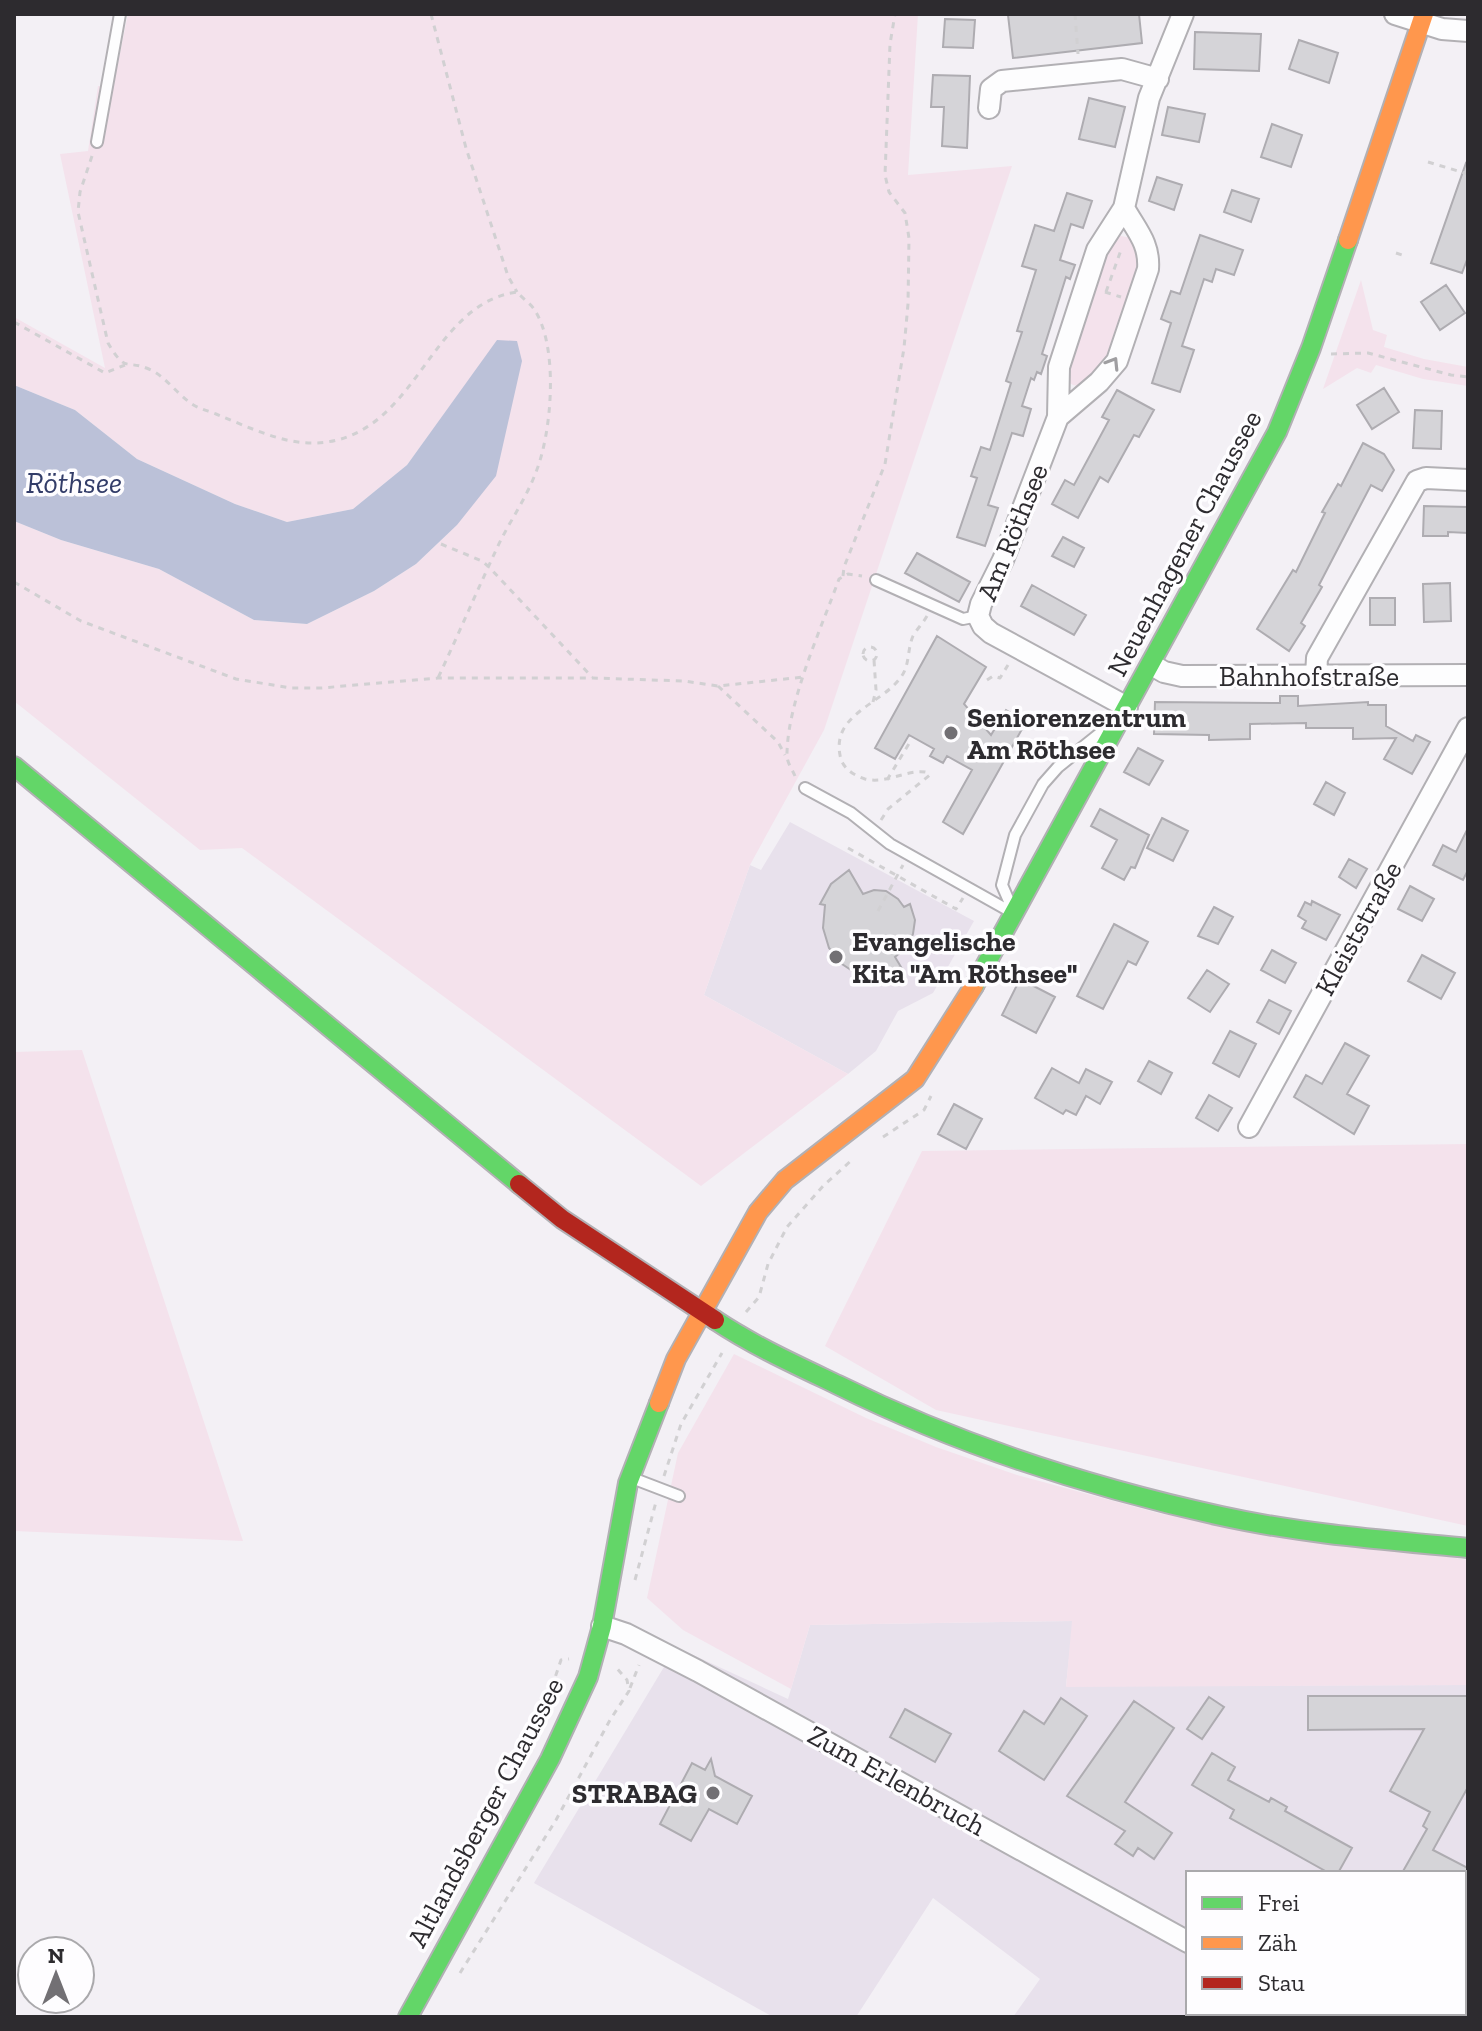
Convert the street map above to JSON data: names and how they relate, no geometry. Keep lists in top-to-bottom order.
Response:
{
  "streets": {
    "street": [
      "Am Röthsee",
      "Neuenhagener Chaussee",
      "Bahnhofstraße",
      "Kleiststraße",
      "Zum Erlenbruch",
      "Altlandsberger Chaussee"
    ]
  },
  "crossings": [
    ["Am Röthsee", "Neuenhagener Chaussee"],
    ["Neuenhagener Chaussee", "Bahnhofstraße"],
    ["Neuenhagener Chaussee", "Altlandsberger Chaussee"],
    ["Zum Erlenbruch", "Altlandsberger Chaussee"]
  ],
  "water": ["Röthsee"],
  "places": ["Seniorenzentrum Am Röthsee", "Evangelische Kita \"Am Röthsee\"", "STRABAG"],
  "legend": ["Frei", "Zäh", "Stau"],
  "north": "top"
}
